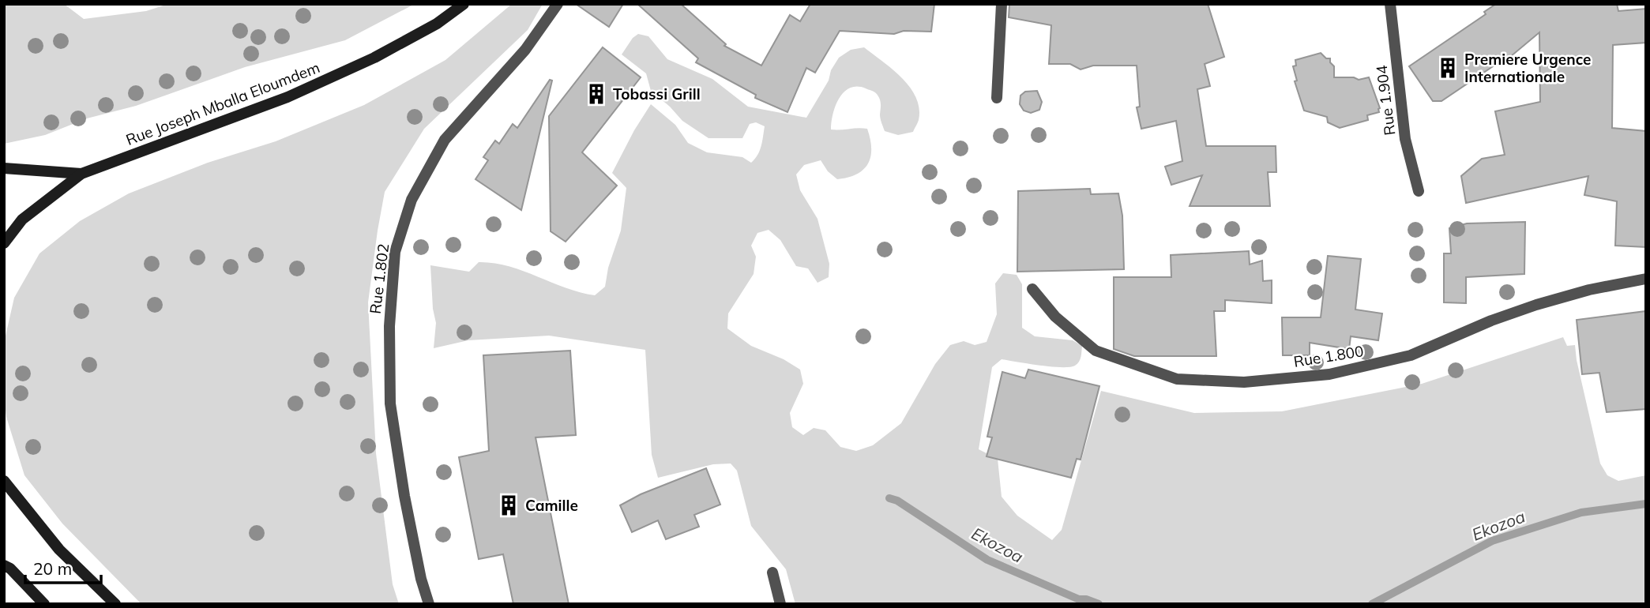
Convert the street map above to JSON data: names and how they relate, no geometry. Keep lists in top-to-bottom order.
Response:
{
  "streets": {
    "main road": ["Rue Joseph Mballa Eloumdem"],
    "street": ["Rue 1.904", "Rue 1.802", "Rue 1.800"]
  },
  "water": ["Ekozoa"],
  "places": {
    "building": ["Premiere Urgence Internationale", "Tobassi Grill", "Camille"]
  },
  "scale_bar": "20 m"
}
